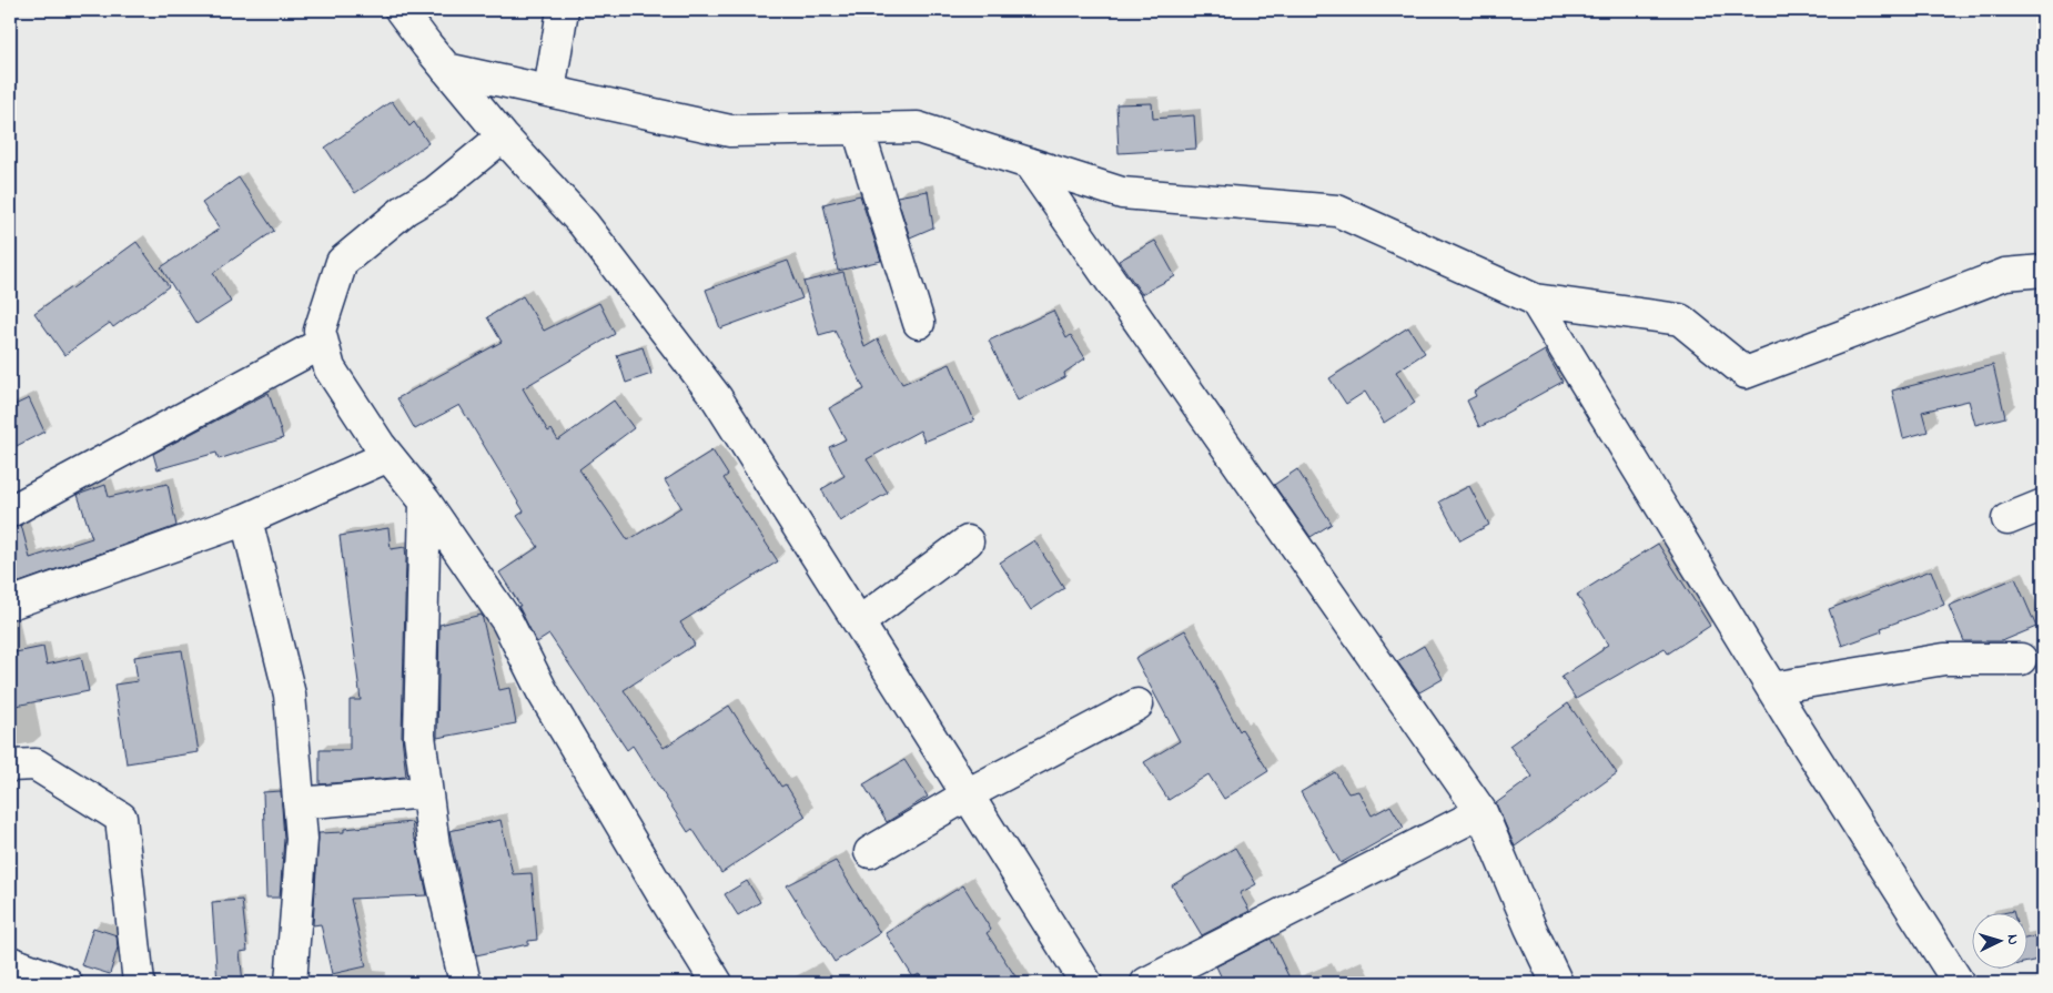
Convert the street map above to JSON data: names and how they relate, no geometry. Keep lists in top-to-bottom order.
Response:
{
  "north": "right"
}
